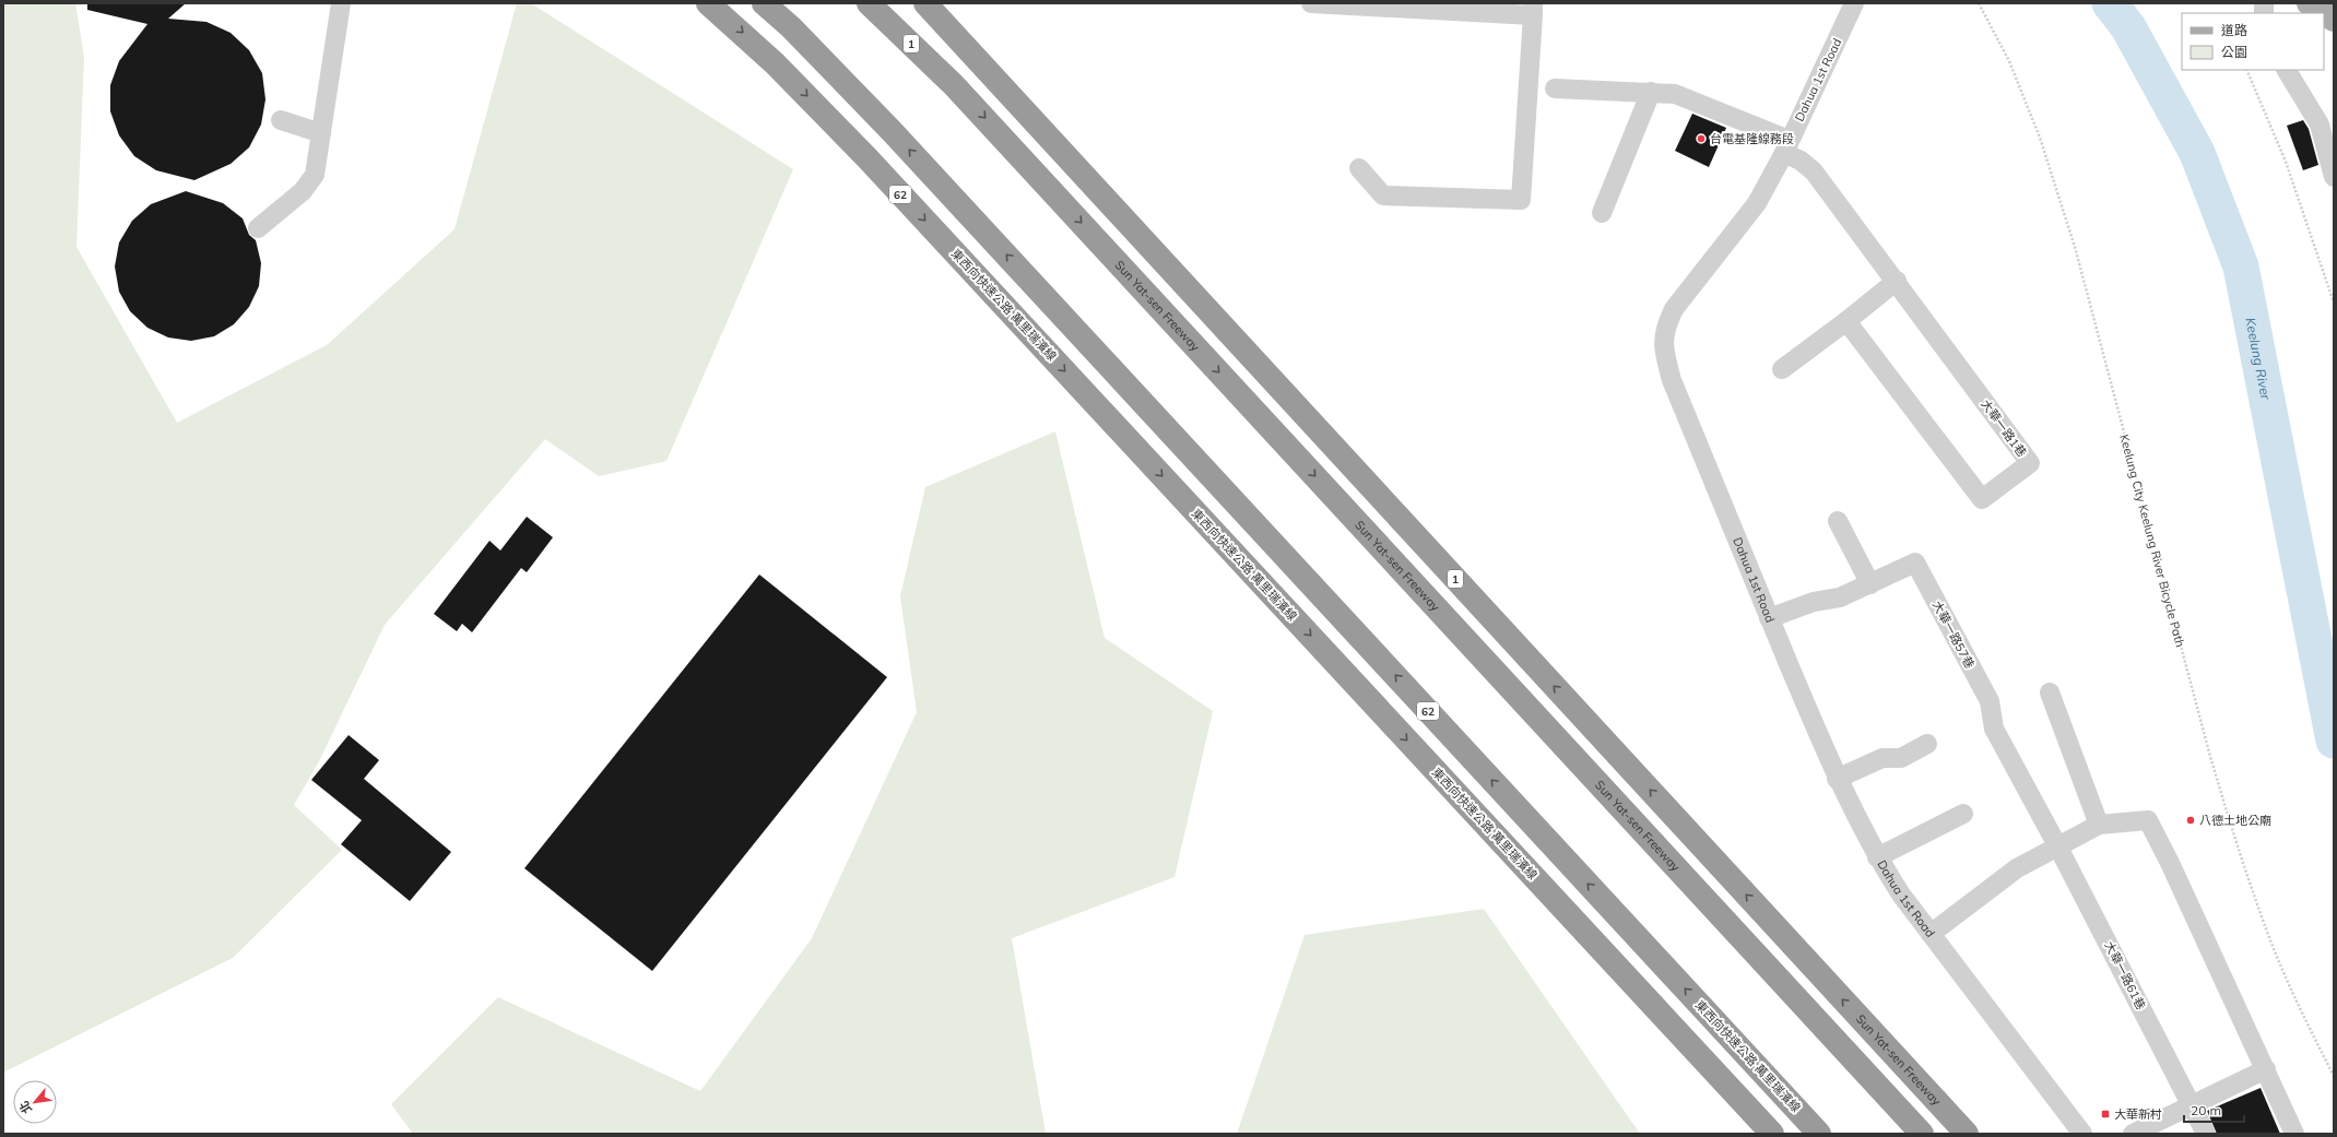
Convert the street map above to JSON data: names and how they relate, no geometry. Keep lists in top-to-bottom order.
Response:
{
  "streets": {
    "highway": [
      "1",
      "62",
      "東西向快速公路 萬里瑞濱線",
      "Sun Yat-sen Freeway"
    ],
    "street": [
      "Dahua 1st Road",
      "大華一路1巷",
      "大華一路57巷",
      "大華一路61巷"
    ],
    "path": ["Keelung City Keelung River Bicycle Path"]
  },
  "crossings": [
    ["Dahua 1st Road", "大華一路1巷"],
    ["Dahua 1st Road", "大華一路57巷"],
    ["大華一路57巷", "大華一路61巷"]
  ],
  "water": ["Keelung River"],
  "places": {
    "other": ["台電基隆線務段", "八德土地公廟"],
    "transit": ["大華新村"]
  },
  "legend": ["道路", "公園"],
  "scale_bar": "20 m",
  "north": "bottom left"
}
